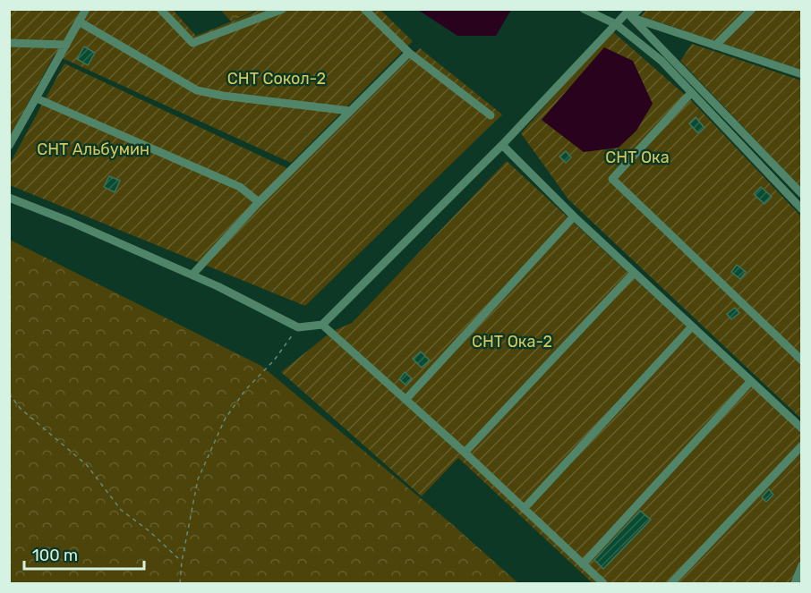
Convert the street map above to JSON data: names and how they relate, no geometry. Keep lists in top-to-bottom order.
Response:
{
  "parks": [
    "СНТ Сокол-2",
    "СНТ Альбумин",
    "СНТ Ока",
    "СНТ Ока-2"
  ],
  "scale_bar": "100 m"
}
